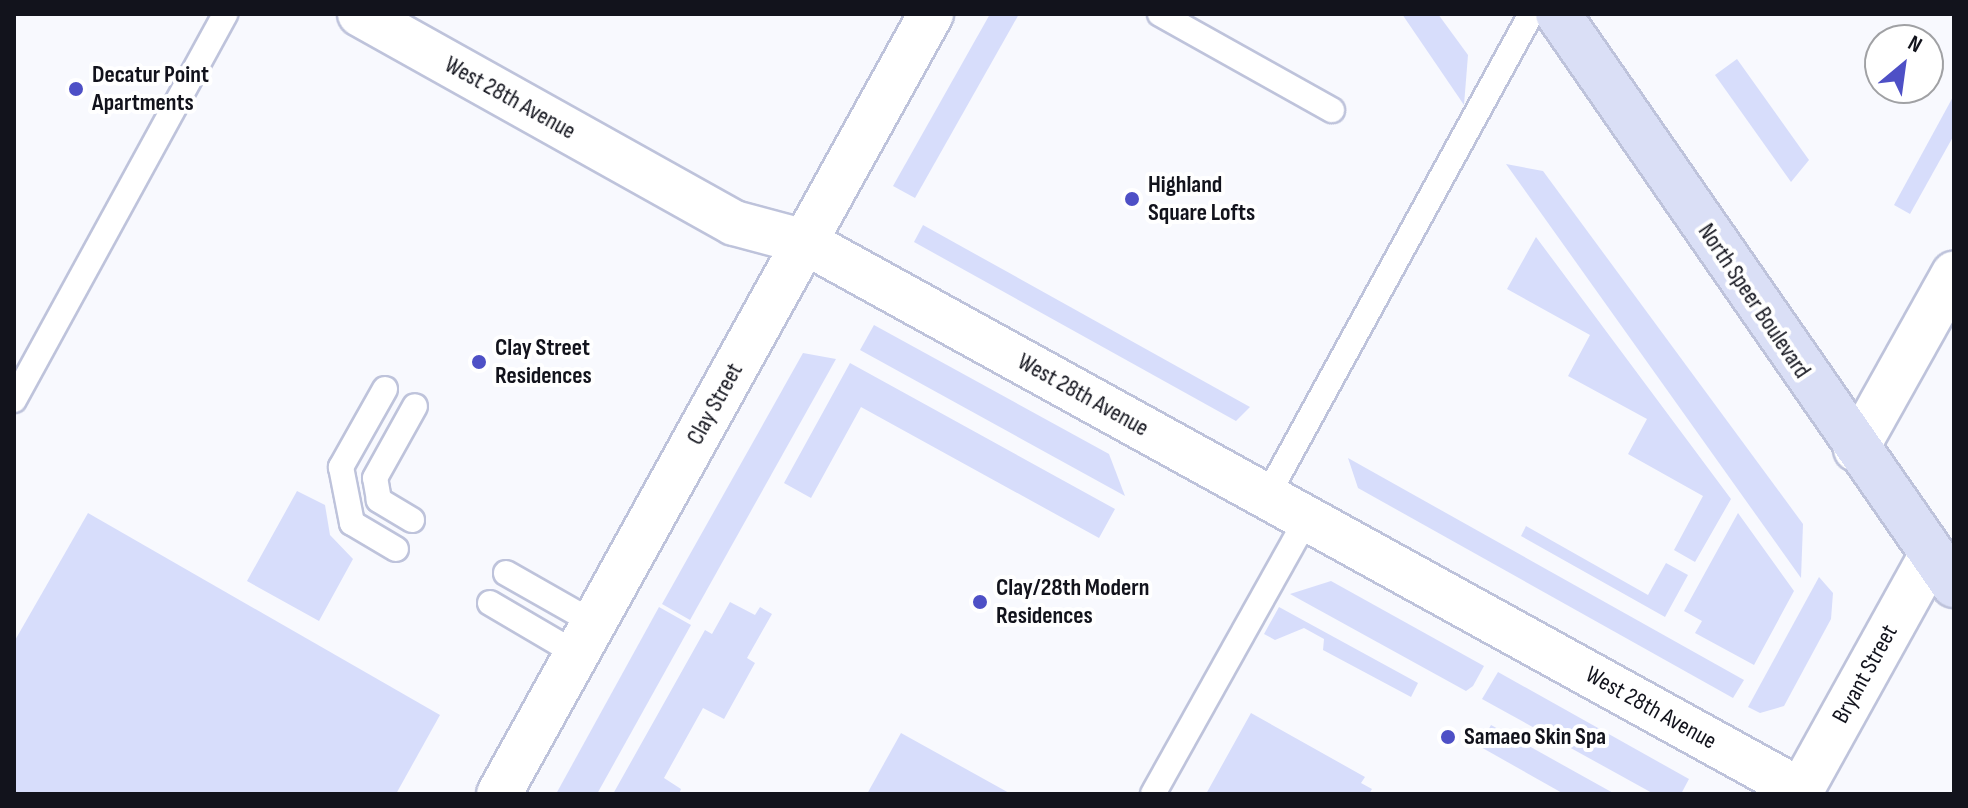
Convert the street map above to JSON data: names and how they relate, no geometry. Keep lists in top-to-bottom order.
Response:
{
  "streets": {
    "main road": ["North Speer Boulevard"],
    "street": ["West 28th Avenue", "Clay Street", "Bryant Street"]
  },
  "crossings": [
    ["West 28th Avenue", "Clay Street"],
    ["West 28th Avenue", "Bryant Street"],
    ["North Speer Boulevard", "Bryant Street"]
  ],
  "places": [
    "Decatur Point Apartments",
    "Highland Square Lofts",
    "Clay Street Residences",
    "Clay/28th Modern Residences",
    "Samaeo Skin Spa"
  ],
  "north": "top right"
}
